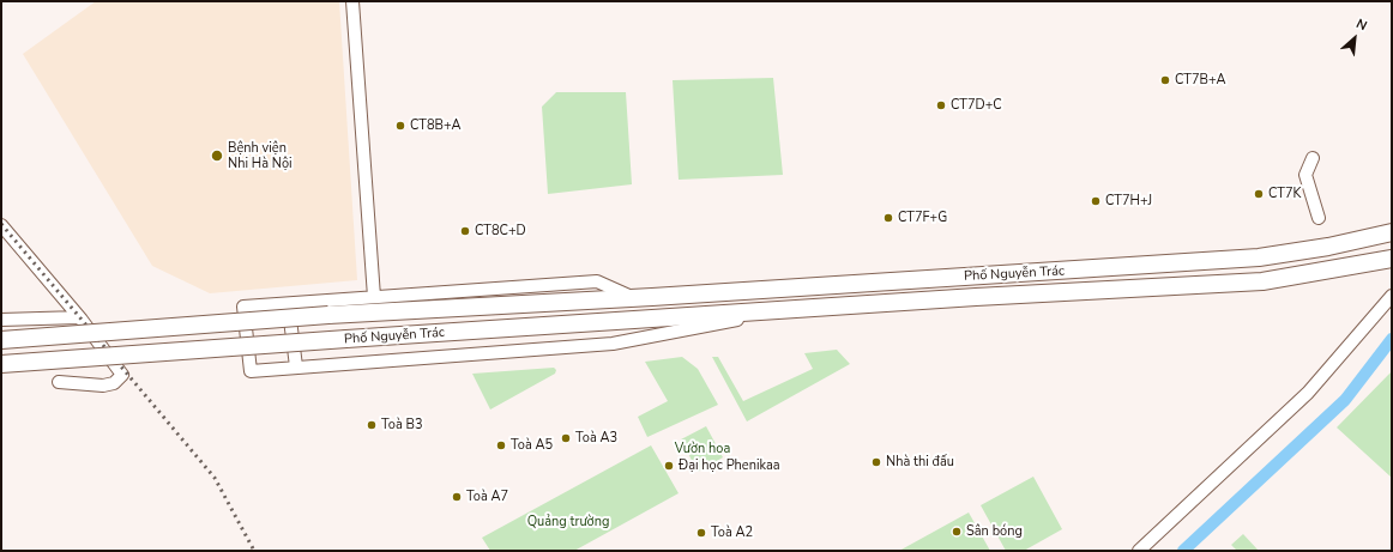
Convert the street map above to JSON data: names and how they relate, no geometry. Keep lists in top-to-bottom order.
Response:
{
  "streets": {
    "main road": ["Phố Nguyễn Trác"]
  },
  "parks": ["Vườn hoa", "Quảng trường"],
  "places": [
    "CT7B+A",
    "CT7D+C",
    "CT8B+A",
    "Bệnh viện Nhi Hà Nội",
    "CT7K",
    "CT7H+J",
    "CT7F+G",
    "CT8C+D",
    "Toà B3",
    "Toà A3",
    "Toà A5",
    "Nhà thi đấu",
    "Đại học Phenikaa",
    "Toà A7",
    "Sân bóng",
    "Toà A2"
  ],
  "north": "top right"
}
